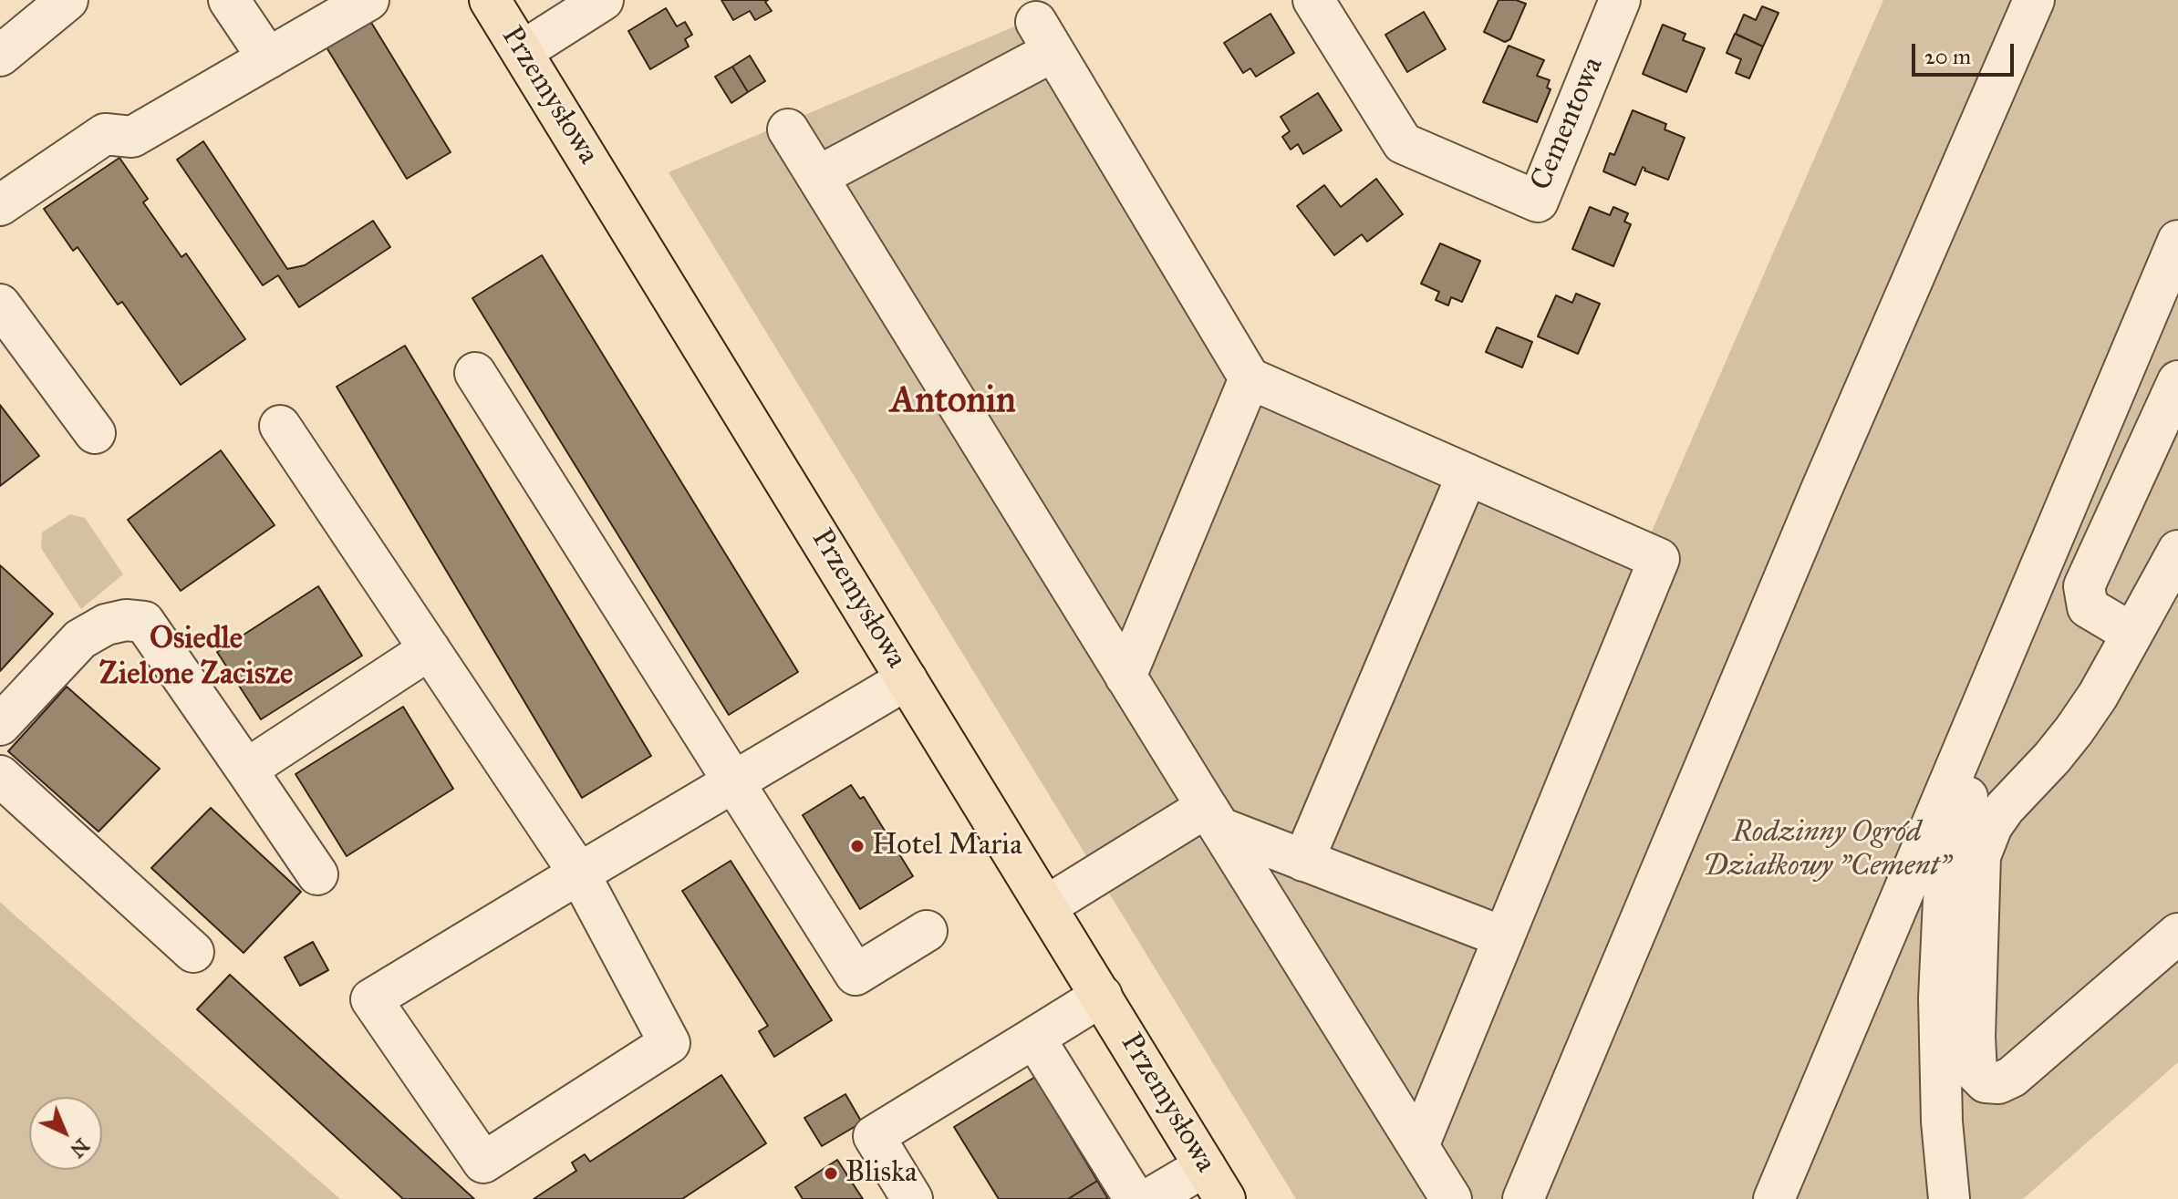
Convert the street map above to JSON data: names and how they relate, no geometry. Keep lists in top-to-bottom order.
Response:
{
  "streets": {
    "main road": ["Przemysłowa"],
    "street": ["Cementowa"]
  },
  "districts": ["Antonin", "Osiedle Zielone Zacisze"],
  "parks": ["Rodzinny Ogród Działkowy \"Cement\""],
  "places": ["Hotel Maria", "Bliska"],
  "scale_bar": "20 m",
  "north": "bottom right"
}
